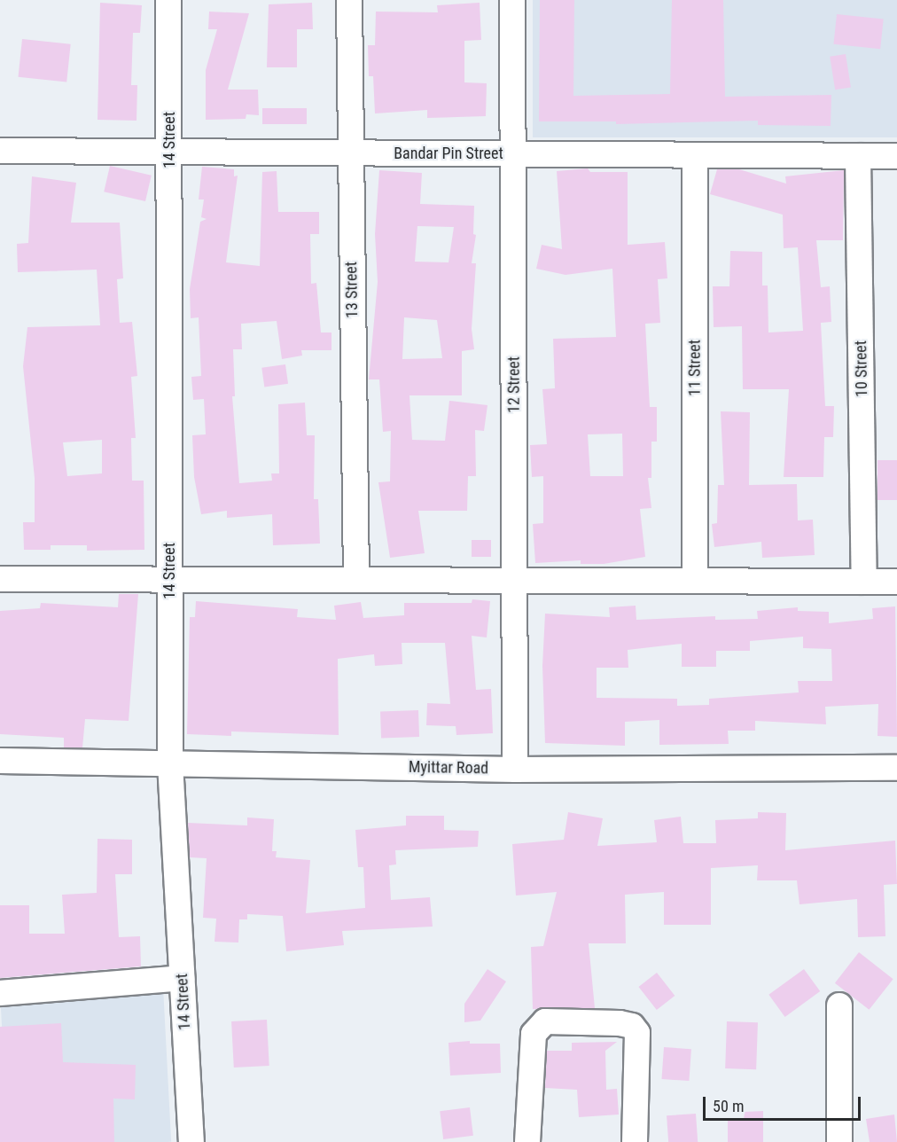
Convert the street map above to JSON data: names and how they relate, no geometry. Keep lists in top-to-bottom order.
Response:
{
  "streets": {
    "street": [
      "14 Street",
      "Bandar Pin Street",
      "13 Street",
      "11 Street",
      "10 Street",
      "12 Street",
      "Myittar Road"
    ]
  },
  "crossings": [
    ["14 Street", "Bandar Pin Street"],
    ["14 Street", "Myittar Road"],
    ["Bandar Pin Street", "13 Street"],
    ["Bandar Pin Street", "11 Street"],
    ["Bandar Pin Street", "10 Street"],
    ["Bandar Pin Street", "12 Street"],
    ["12 Street", "Myittar Road"]
  ],
  "scale_bar": "50 m"
}
